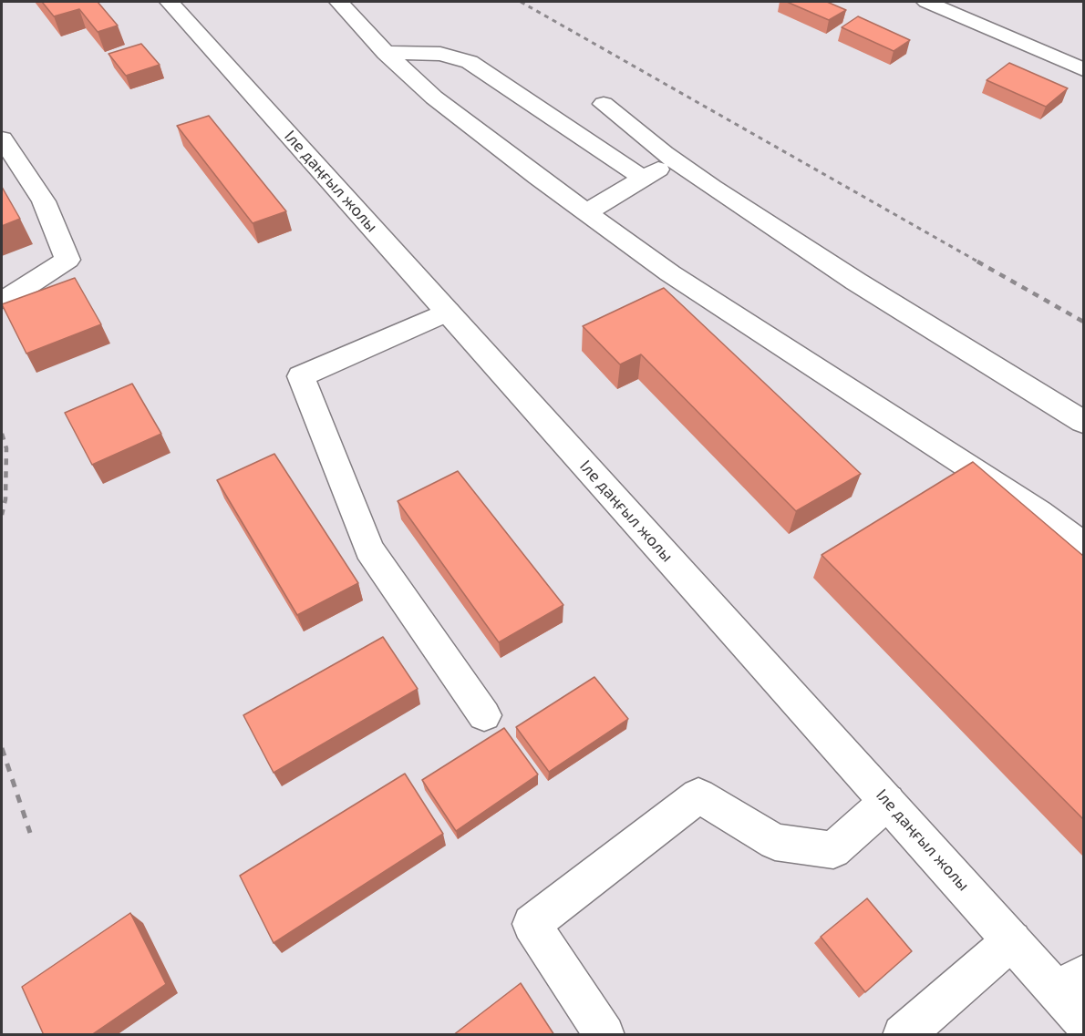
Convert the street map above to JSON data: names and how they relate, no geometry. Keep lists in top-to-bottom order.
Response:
{
  "streets": {
    "main road": ["Іле даңғыл жолы"]
  }
}
